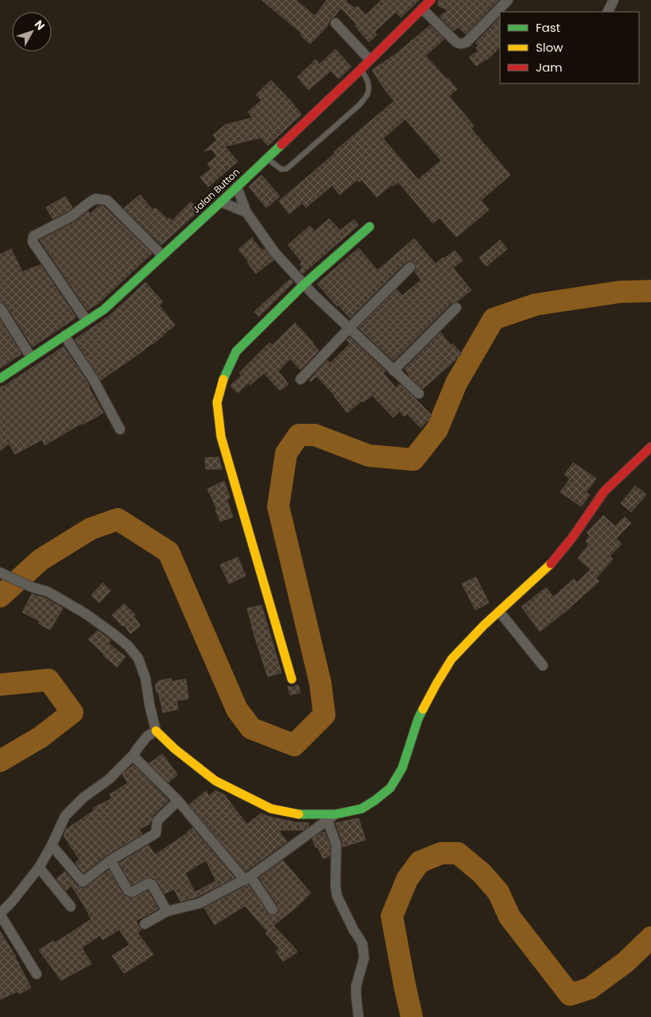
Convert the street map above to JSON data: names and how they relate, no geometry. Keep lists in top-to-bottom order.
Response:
{
  "streets": {
    "street": ["Jalan Button"]
  },
  "legend": ["Fast", "Slow", "Jam"],
  "north": "top right"
}
